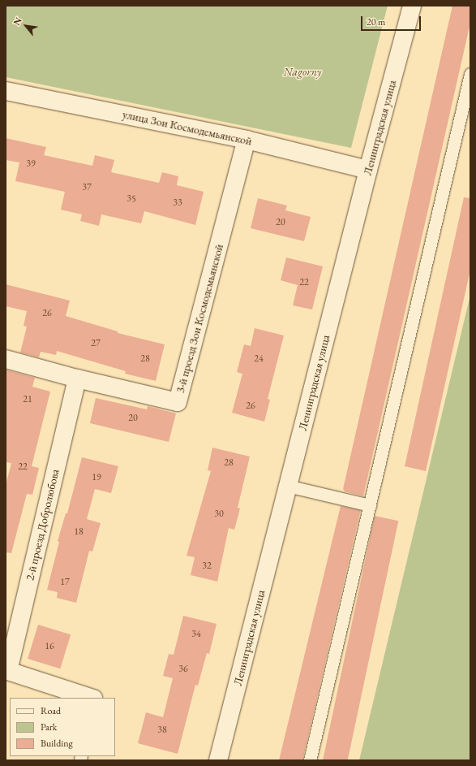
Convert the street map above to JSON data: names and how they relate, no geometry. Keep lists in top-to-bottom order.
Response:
{
  "streets": {
    "street": [
      "улица Зои Космодемьянской",
      "Ленинградская улица",
      "3-й проезд Зои Космодемьянской",
      "2-й проезд Добролюбова"
    ]
  },
  "crossings": [
    ["улица Зои Космодемьянской", "Ленинградская улица"],
    ["улица Зои Космодемьянской", "3-й проезд Зои Космодемьянской"],
    ["3-й проезд Зои Космодемьянской", "2-й проезд Добролюбова"]
  ],
  "parks": ["Nagorny"],
  "house_numbers": [
    "39",
    "37",
    "35",
    "33",
    "20",
    "22",
    "26",
    "27",
    "28",
    "24",
    "21",
    "26",
    "20",
    "28",
    "22",
    "19",
    "30",
    "18",
    "32",
    "17",
    "34",
    "16",
    "36",
    "38"
  ],
  "legend": ["Road", "Park", "Building"],
  "scale_bar": "20 m",
  "north": "top left"
}
